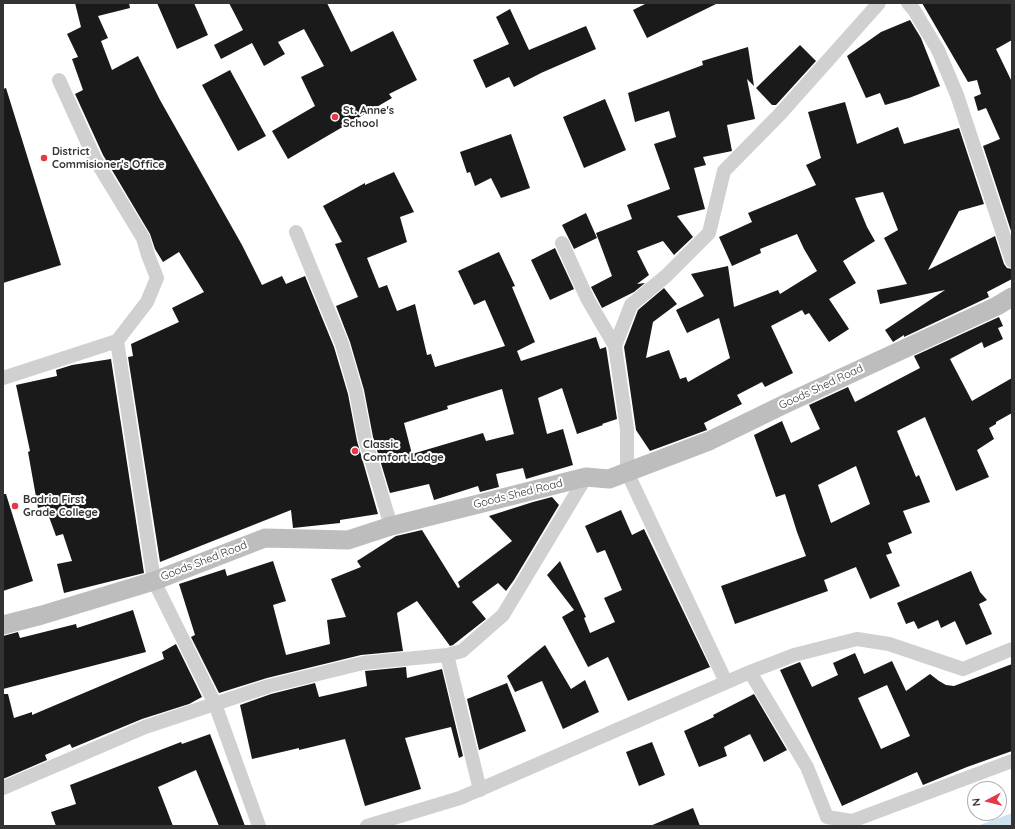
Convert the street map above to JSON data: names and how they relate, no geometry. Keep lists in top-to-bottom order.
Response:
{
  "streets": {
    "street": ["Goods Shed Road"]
  },
  "places": [
    "St. Anne's School",
    "District Commisioner's Office",
    "Classic Comfort Lodge",
    "Badria First Grade College"
  ],
  "north": "left"
}
